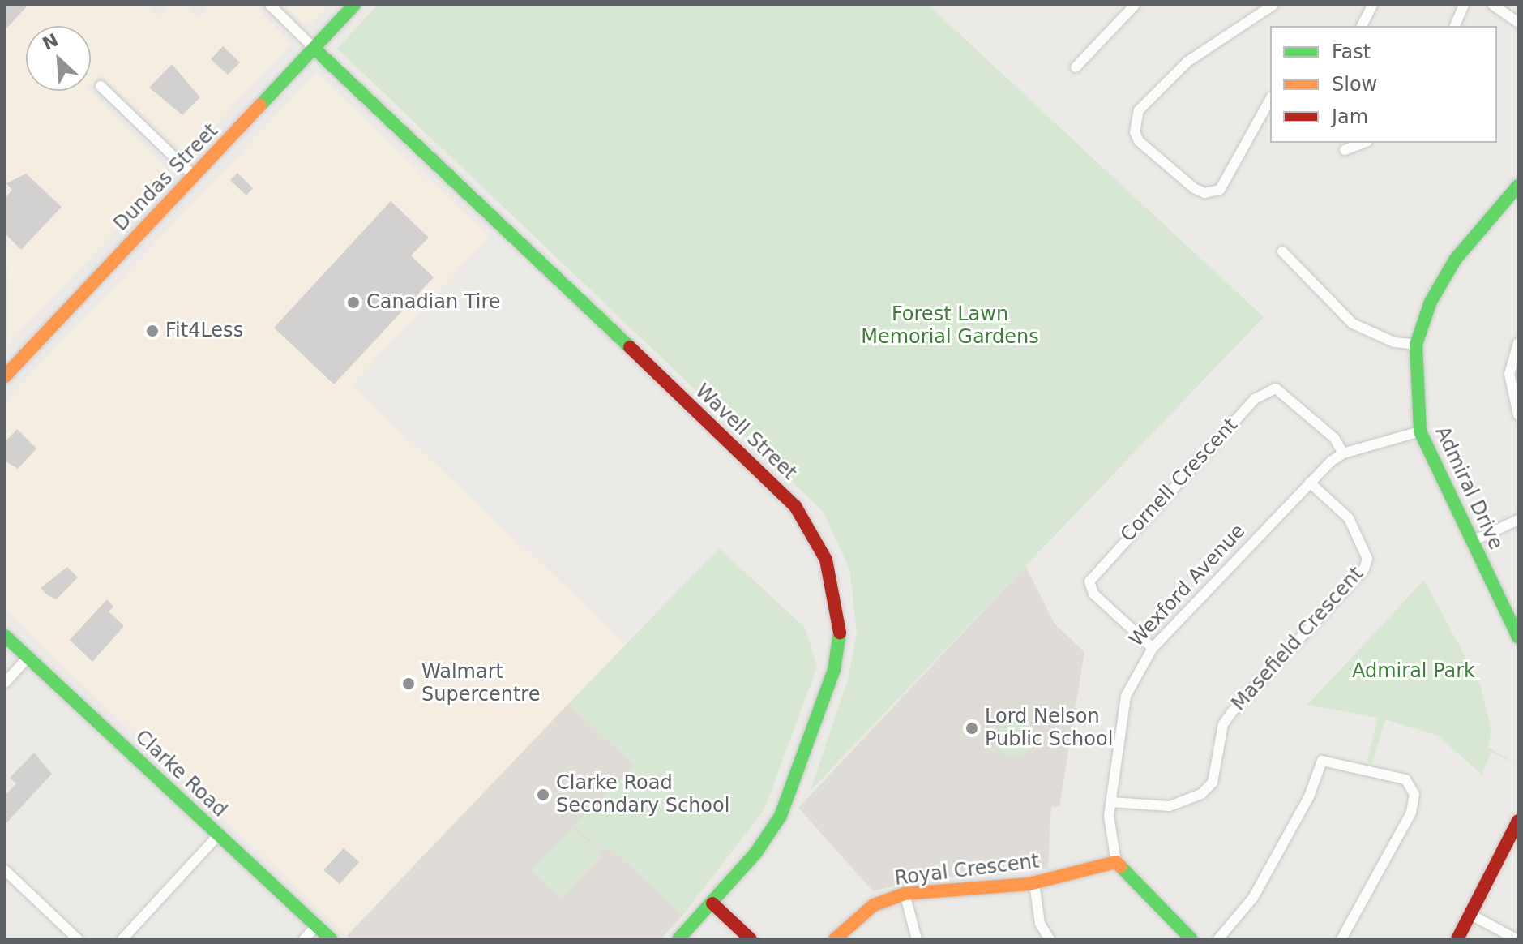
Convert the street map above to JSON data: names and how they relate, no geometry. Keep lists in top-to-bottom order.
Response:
{
  "streets": {
    "street": [
      "Dundas Street",
      "Wavell Street",
      "Cornell Crescent",
      "Admiral Drive",
      "Wexford Avenue",
      "Masefield Crescent",
      "Clarke Road",
      "Royal Crescent"
    ]
  },
  "crossings": [
    ["Dundas Street", "Wavell Street"],
    ["Cornell Crescent", "Wexford Avenue"],
    ["Admiral Drive", "Wexford Avenue"],
    ["Wexford Avenue", "Masefield Crescent"],
    ["Wexford Avenue", "Royal Crescent"]
  ],
  "parks": ["Forest Lawn Memorial Gardens", "Admiral Park"],
  "places": [
    "Canadian Tire",
    "Fit4Less",
    "Walmart Supercentre",
    "Lord Nelson Public School",
    "Clarke Road Secondary School"
  ],
  "legend": ["Fast", "Slow", "Jam"],
  "north": "top left"
}
